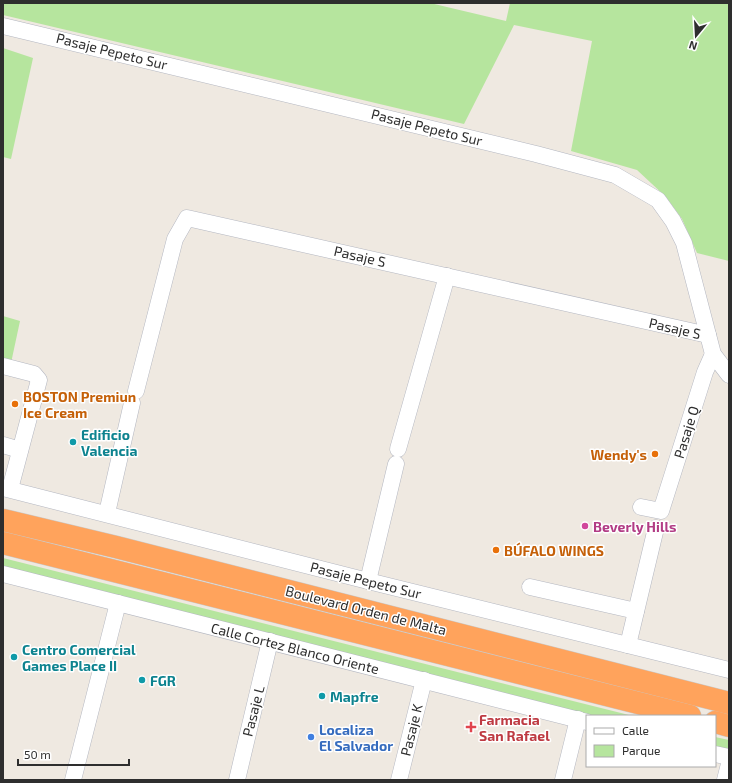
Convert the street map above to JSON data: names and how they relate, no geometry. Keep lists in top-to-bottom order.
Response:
{
  "streets": {
    "highway": ["Boulevard Orden de Malta"],
    "street": [
      "Pasaje Pepeto Sur",
      "Pasaje S",
      "Pasaje Q",
      "Calle Cortez Blanco Oriente",
      "Pasaje L",
      "Pasaje K"
    ]
  },
  "crossings": [
    ["Pasaje Pepeto Sur", "Pasaje S"],
    ["Pasaje Pepeto Sur", "Pasaje Q"],
    ["Calle Cortez Blanco Oriente", "Pasaje L"],
    ["Calle Cortez Blanco Oriente", "Pasaje K"]
  ],
  "places": {
    "other": [
      "BOSTON Premiun Ice Cream",
      "Edificio Valencia",
      "Wendy's",
      "Beverly Hills",
      "BÚFALO WINGS",
      "Centro Comercial Games Place II",
      "FGR",
      "Mapfre",
      "Localiza El Salvador"
    ],
    "health": ["Farmacia San Rafael"]
  },
  "legend": ["Calle", "Parque"],
  "scale_bar": "50 m",
  "north": "bottom"
}
